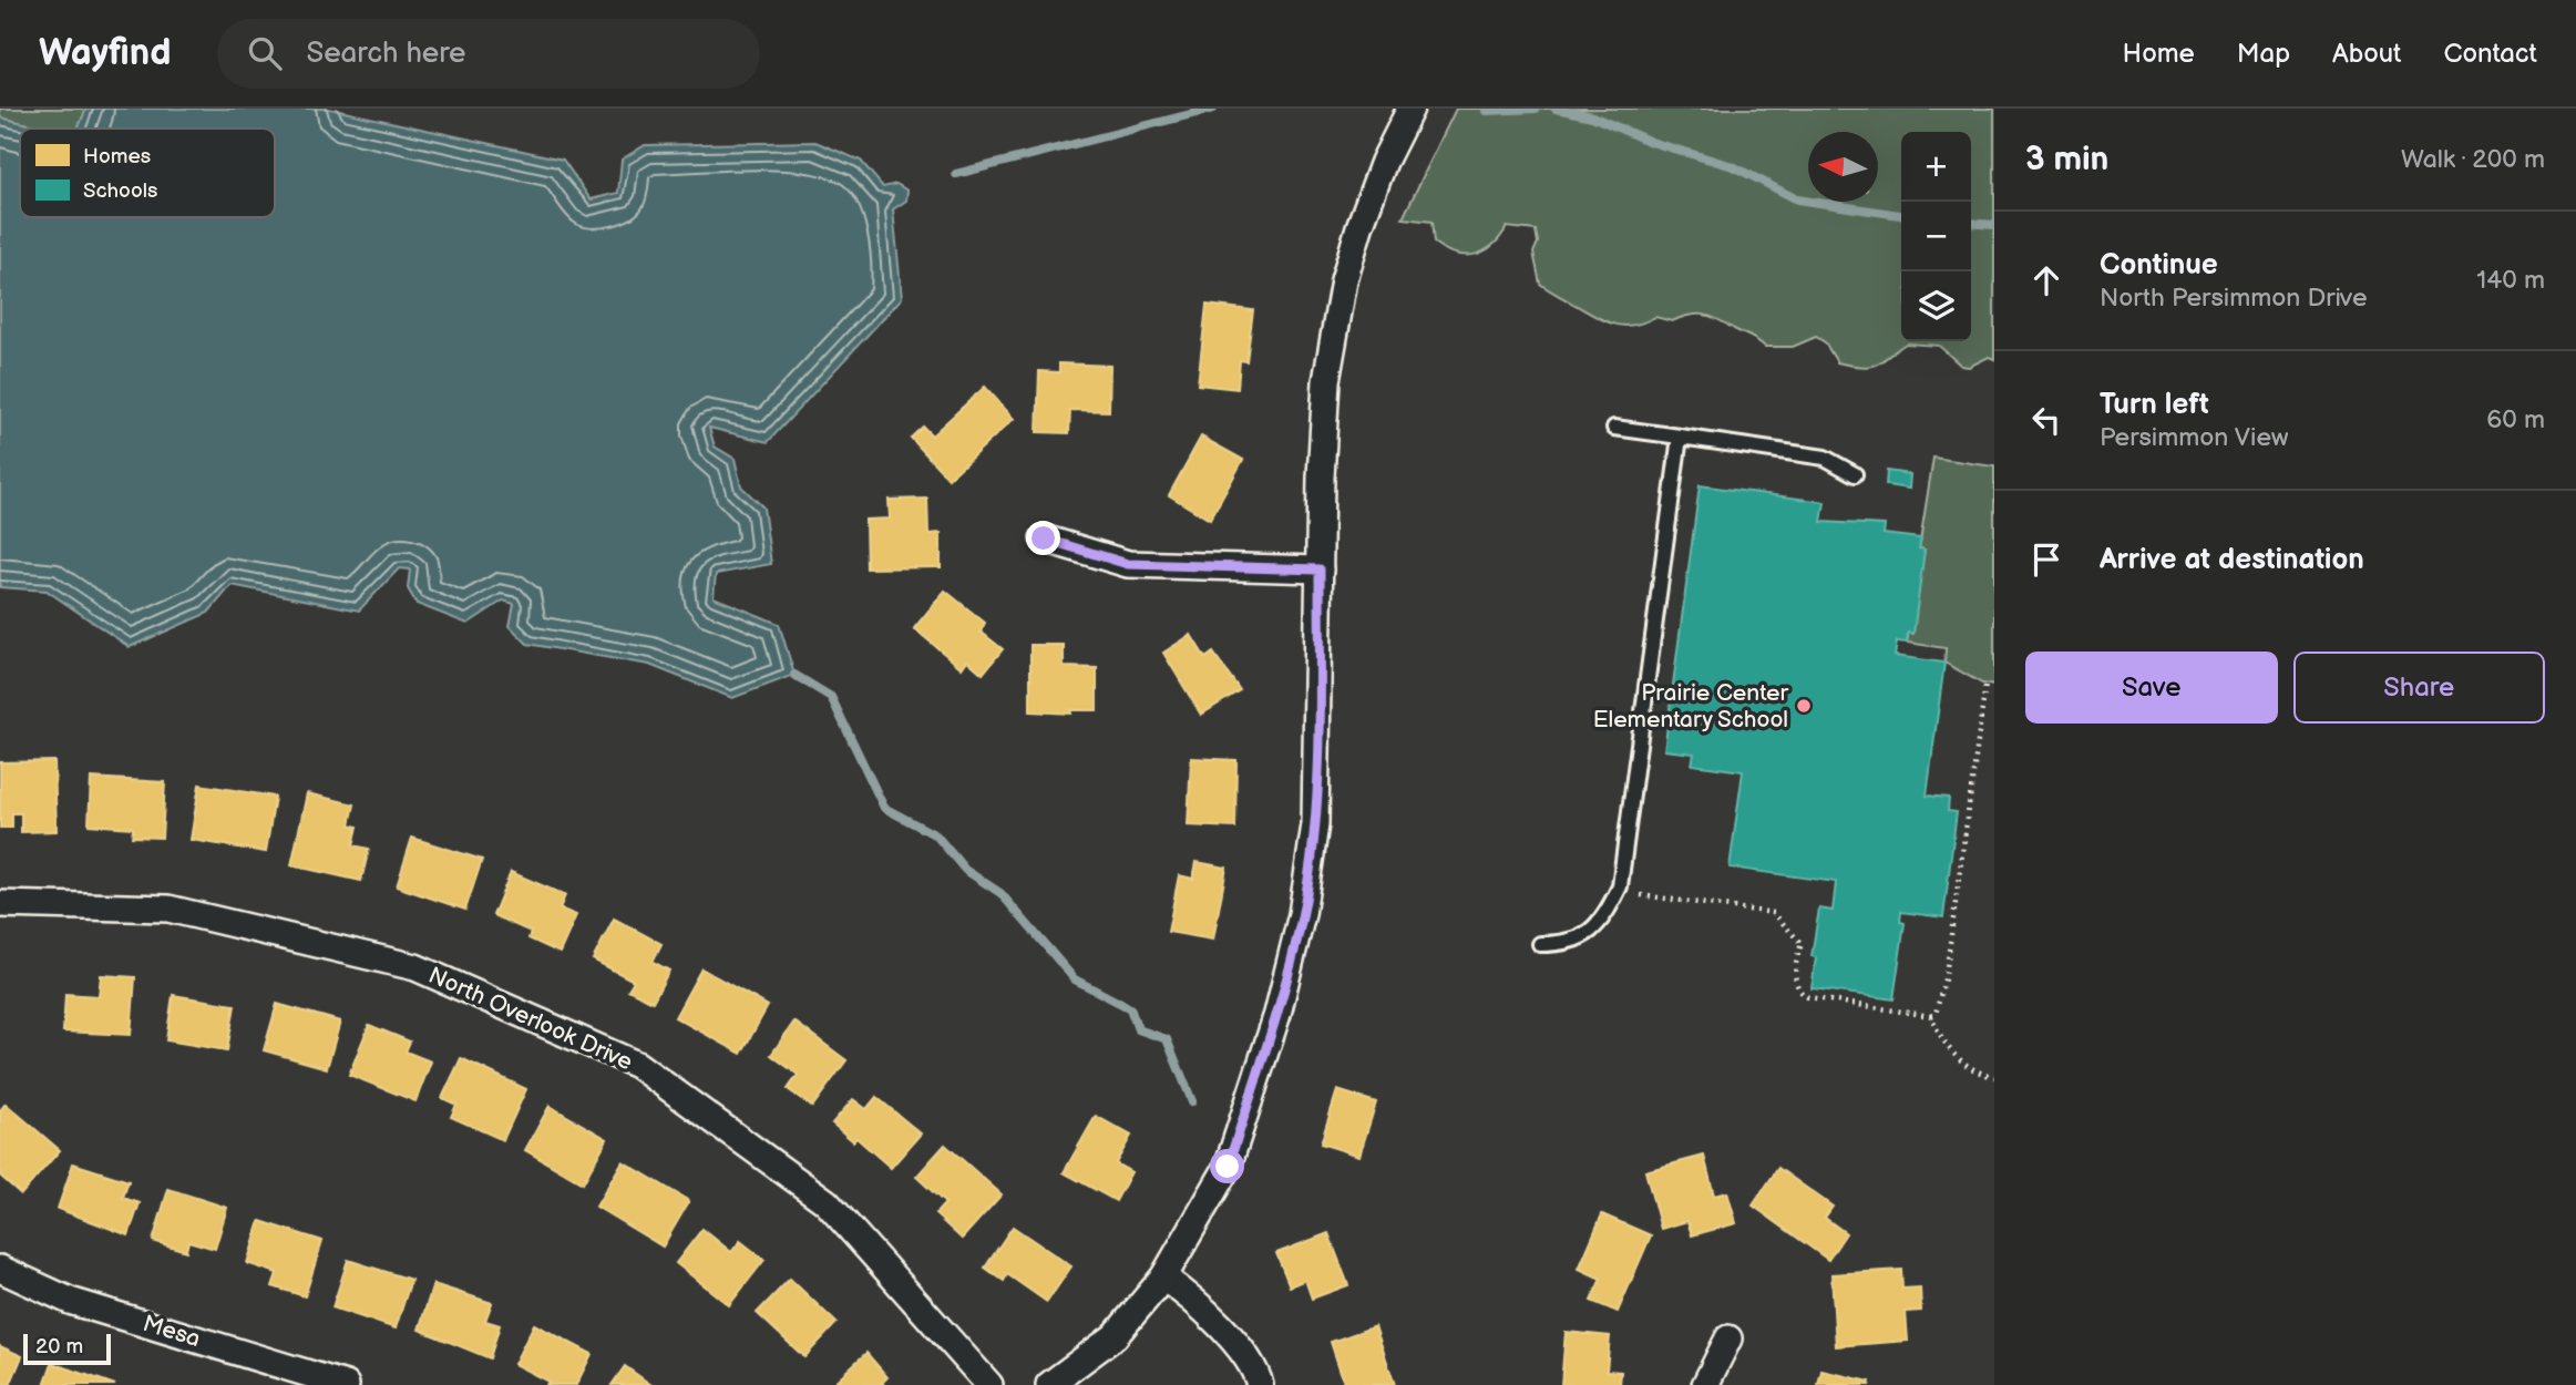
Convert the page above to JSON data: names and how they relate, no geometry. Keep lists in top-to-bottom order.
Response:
{
  "streets": {
    "street": ["North Overlook Drive", "Mesa"]
  },
  "places": ["Prairie Center Elementary School"],
  "legend": ["Homes", "Schools"],
  "scale_bar": "20 m",
  "north": "left",
  "page": {
    "header": "Wayfind",
    "search": "Search here",
    "nav": [
      "Home",
      "Map",
      "About",
      "Contact"
    ],
    "heading": ["3 min", "Walk · 200 m"],
    "map_buttons": ["+", "−"],
    "list": [
      ["Continue", "North Persimmon Drive", "140 m"],
      ["Turn left", "Persimmon View", "60 m"],
      "Arrive at destination"
    ],
    "buttons": ["Save", "Share"],
    "scale": "20 m"
  }
}
